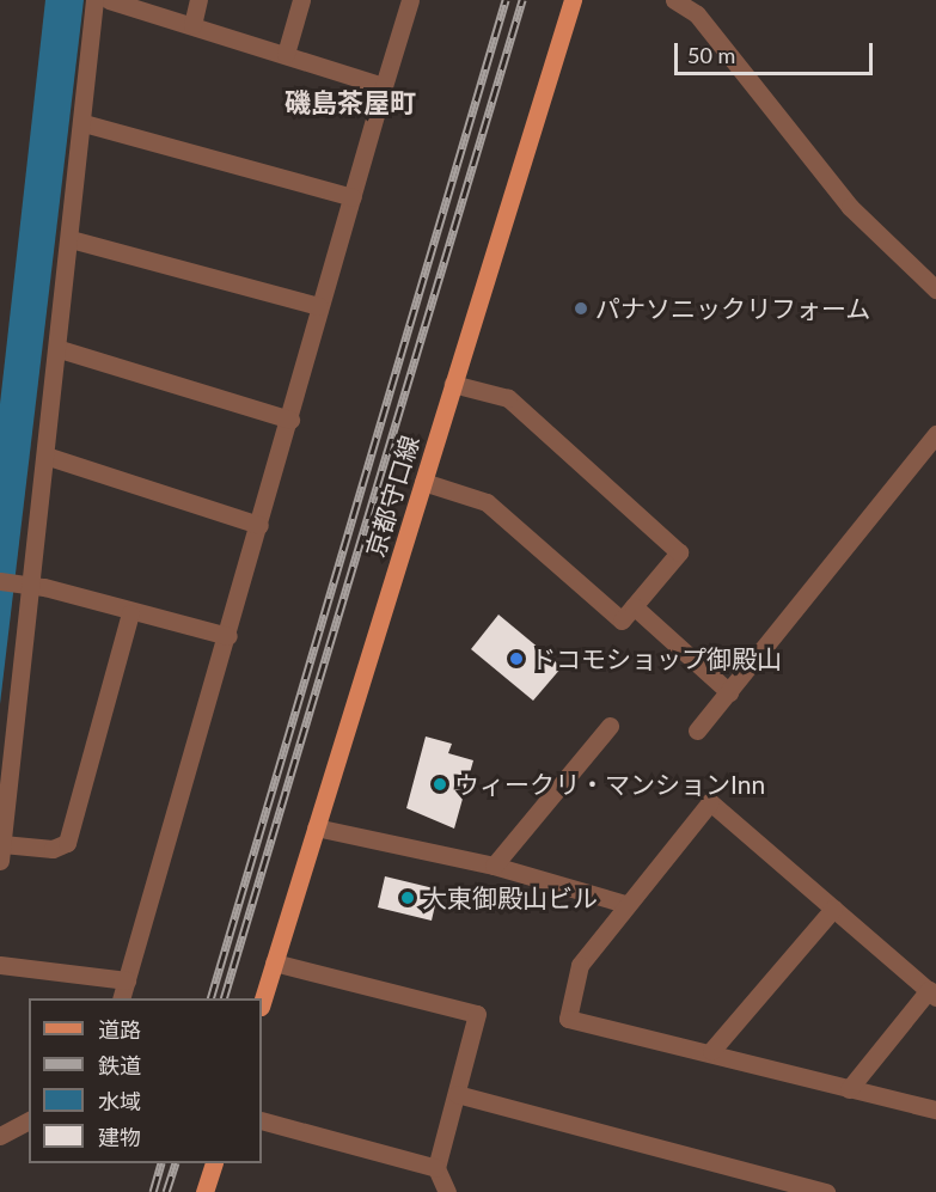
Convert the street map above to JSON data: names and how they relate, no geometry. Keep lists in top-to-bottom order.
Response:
{
  "streets": {
    "main road": ["京都守口線"]
  },
  "districts": ["磯島茶屋町"],
  "places": [
    "パナソニックリフォーム",
    "ドコモショップ御殿山",
    "ウィークリ・マンションInn",
    "大東御殿山ビル"
  ],
  "legend": [
    "道路",
    "鉄道",
    "水域",
    "建物"
  ],
  "scale_bar": "50 m"
}
